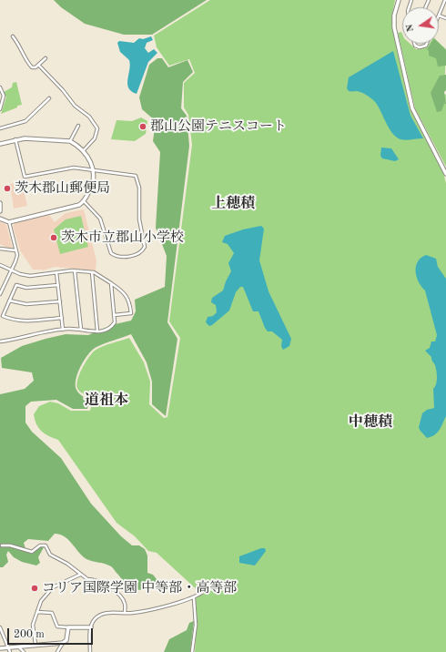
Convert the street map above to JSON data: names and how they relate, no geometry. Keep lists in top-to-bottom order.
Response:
{
  "districts": ["上穂積", "道祖本", "中穂積"],
  "places": [
    "郡山公園テニスコート",
    "茨木郡山郵便局",
    "茨木市立郡山小学校",
    "コリア国際学園 中等部・高等部"
  ],
  "scale_bar": "200 m",
  "north": "left"
}
